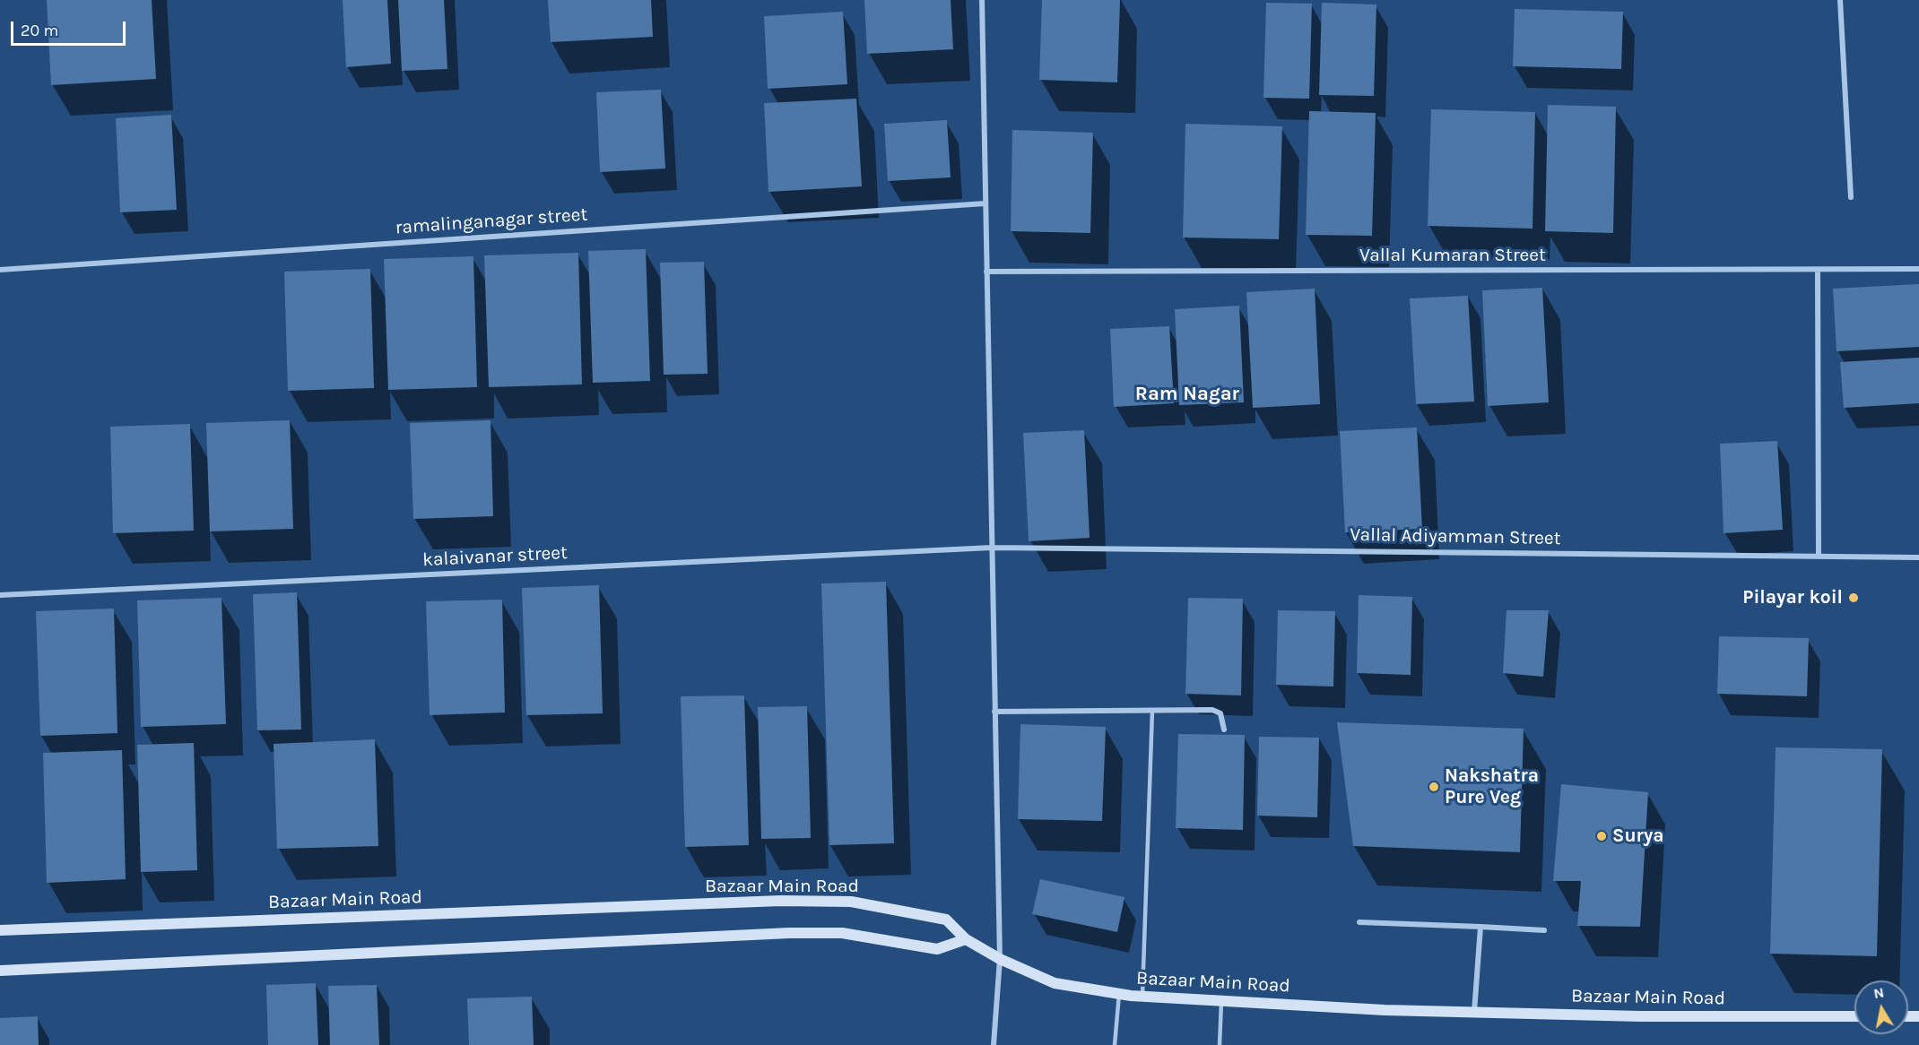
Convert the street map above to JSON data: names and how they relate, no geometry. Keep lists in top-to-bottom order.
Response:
{
  "streets": {
    "main road": ["Bazaar Main Road"],
    "street": [
      "ramalinganagar street",
      "Vallal Kumaran Street",
      "Vallal Adiyamman Street",
      "kalaivanar street"
    ]
  },
  "crossings": [
    ["Vallal Adiyamman Street", "kalaivanar street"]
  ],
  "districts": ["Ram Nagar"],
  "places": ["Pilayar koil", "Nakshatra Pure Veg", "Surya"],
  "scale_bar": "20 m",
  "north": "top"
}
